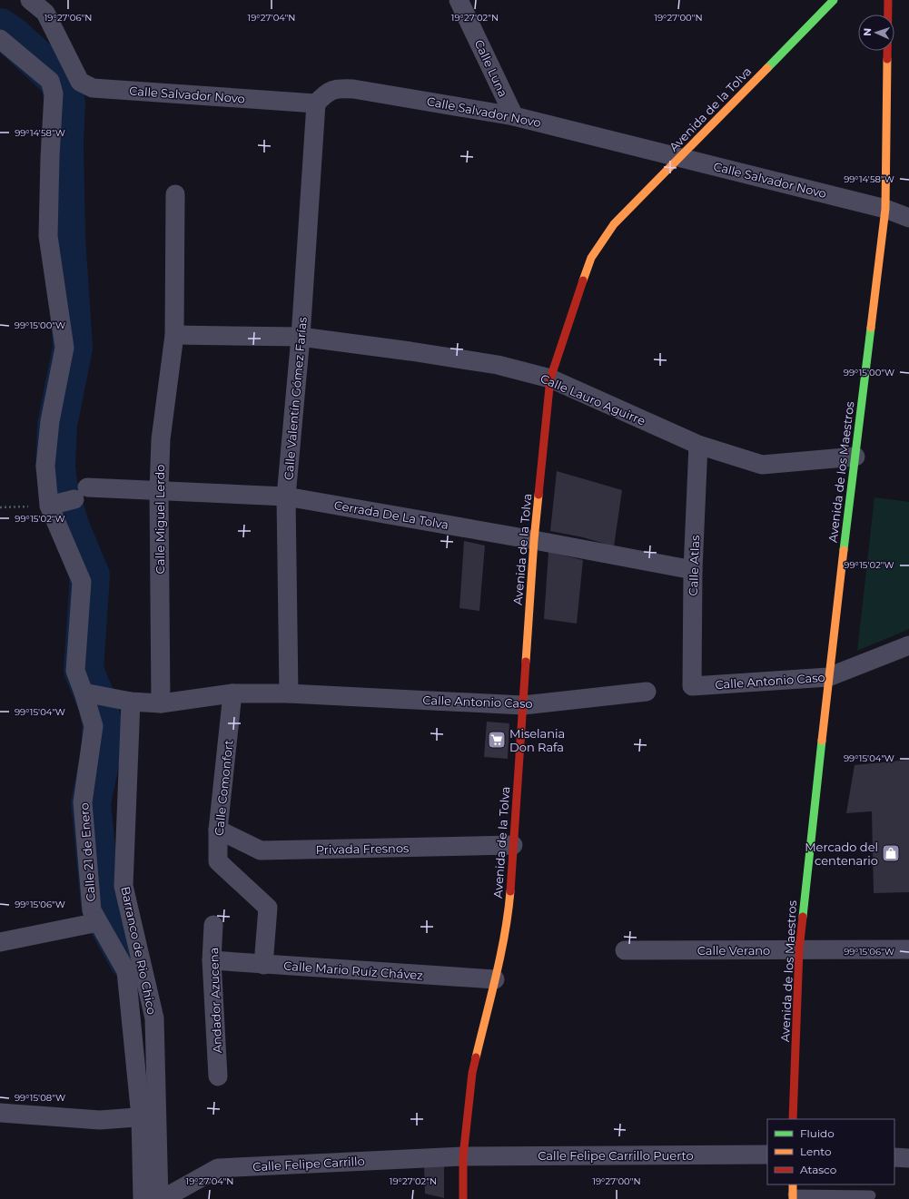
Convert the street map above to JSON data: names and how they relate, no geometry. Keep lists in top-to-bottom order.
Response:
{
  "streets": {
    "street": [
      "Calle Luna",
      "Calle Salvador Novo",
      "Avenida de la Tolva",
      "Calle Valentín Gómez Farías",
      "Calle Lauro Aguirre",
      "Avenida de los Maestros",
      "Cerrada De La Tolva",
      "Calle Miguel Lerdo",
      "Calle Atlas",
      "Calle Antonio Caso",
      "Calle Comonfort",
      "Privada Fresnos",
      "Calle 21 de Enero",
      "Barranco de Rio Chico",
      "Calle Verano",
      "Calle Mario Ruíz Chávez",
      "Andador Azucena",
      "Calle Felipe Carrillo Puerto",
      "Calle Felipe Carrillo"
    ]
  },
  "crossings": [
    ["Calle Luna", "Calle Salvador Novo"],
    ["Calle Salvador Novo", "Avenida de la Tolva"],
    ["Calle Salvador Novo", "Calle Valentín Gómez Farías"],
    ["Calle Salvador Novo", "Avenida de los Maestros"],
    ["Avenida de la Tolva", "Calle Lauro Aguirre"],
    ["Avenida de la Tolva", "Cerrada De La Tolva"],
    ["Avenida de la Tolva", "Calle Antonio Caso"],
    ["Avenida de la Tolva", "Privada Fresnos"],
    ["Avenida de la Tolva", "Calle Mario Ruíz Chávez"],
    ["Avenida de la Tolva", "Calle Felipe Carrillo Puerto"],
    ["Avenida de la Tolva", "Calle Felipe Carrillo"],
    ["Calle Valentín Gómez Farías", "Calle Lauro Aguirre"],
    ["Calle Valentín Gómez Farías", "Cerrada De La Tolva"],
    ["Calle Valentín Gómez Farías", "Calle Antonio Caso"],
    ["Calle Lauro Aguirre", "Avenida de los Maestros"],
    ["Calle Lauro Aguirre", "Calle Miguel Lerdo"],
    ["Calle Lauro Aguirre", "Calle Atlas"],
    ["Avenida de los Maestros", "Calle Antonio Caso"],
    ["Avenida de los Maestros", "Calle Verano"],
    ["Cerrada De La Tolva", "Calle Miguel Lerdo"],
    ["Cerrada De La Tolva", "Calle Atlas"],
    ["Cerrada De La Tolva", "Calle 21 de Enero"],
    ["Calle Miguel Lerdo", "Calle Antonio Caso"],
    ["Calle Atlas", "Calle Antonio Caso"],
    ["Calle Antonio Caso", "Calle Comonfort"],
    ["Calle Antonio Caso", "Calle 21 de Enero"],
    ["Calle Antonio Caso", "Barranco de Rio Chico"],
    ["Calle Comonfort", "Privada Fresnos"],
    ["Calle Comonfort", "Calle Mario Ruíz Chávez"],
    ["Calle Mario Ruíz Chávez", "Andador Azucena"],
    ["Calle Felipe Carrillo Puerto", "Calle Felipe Carrillo"]
  ],
  "places": {
    "supermarket": ["Miselania Don Rafa"],
    "shop": ["Mercado del centenario"]
  },
  "legend": ["Fluido", "Lento", "Atasco"],
  "north": "left",
  "coordinates": [
    "19°27'06\"N",
    "19°27'04\"N",
    "19°27'02\"N",
    "19°27'00\"N",
    "99°14'58\"W",
    "99°15'00\"W",
    "99°15'02\"W",
    "99°15'04\"W",
    "99°15'06\"W",
    "99°15'08\"W"
  ]
}
